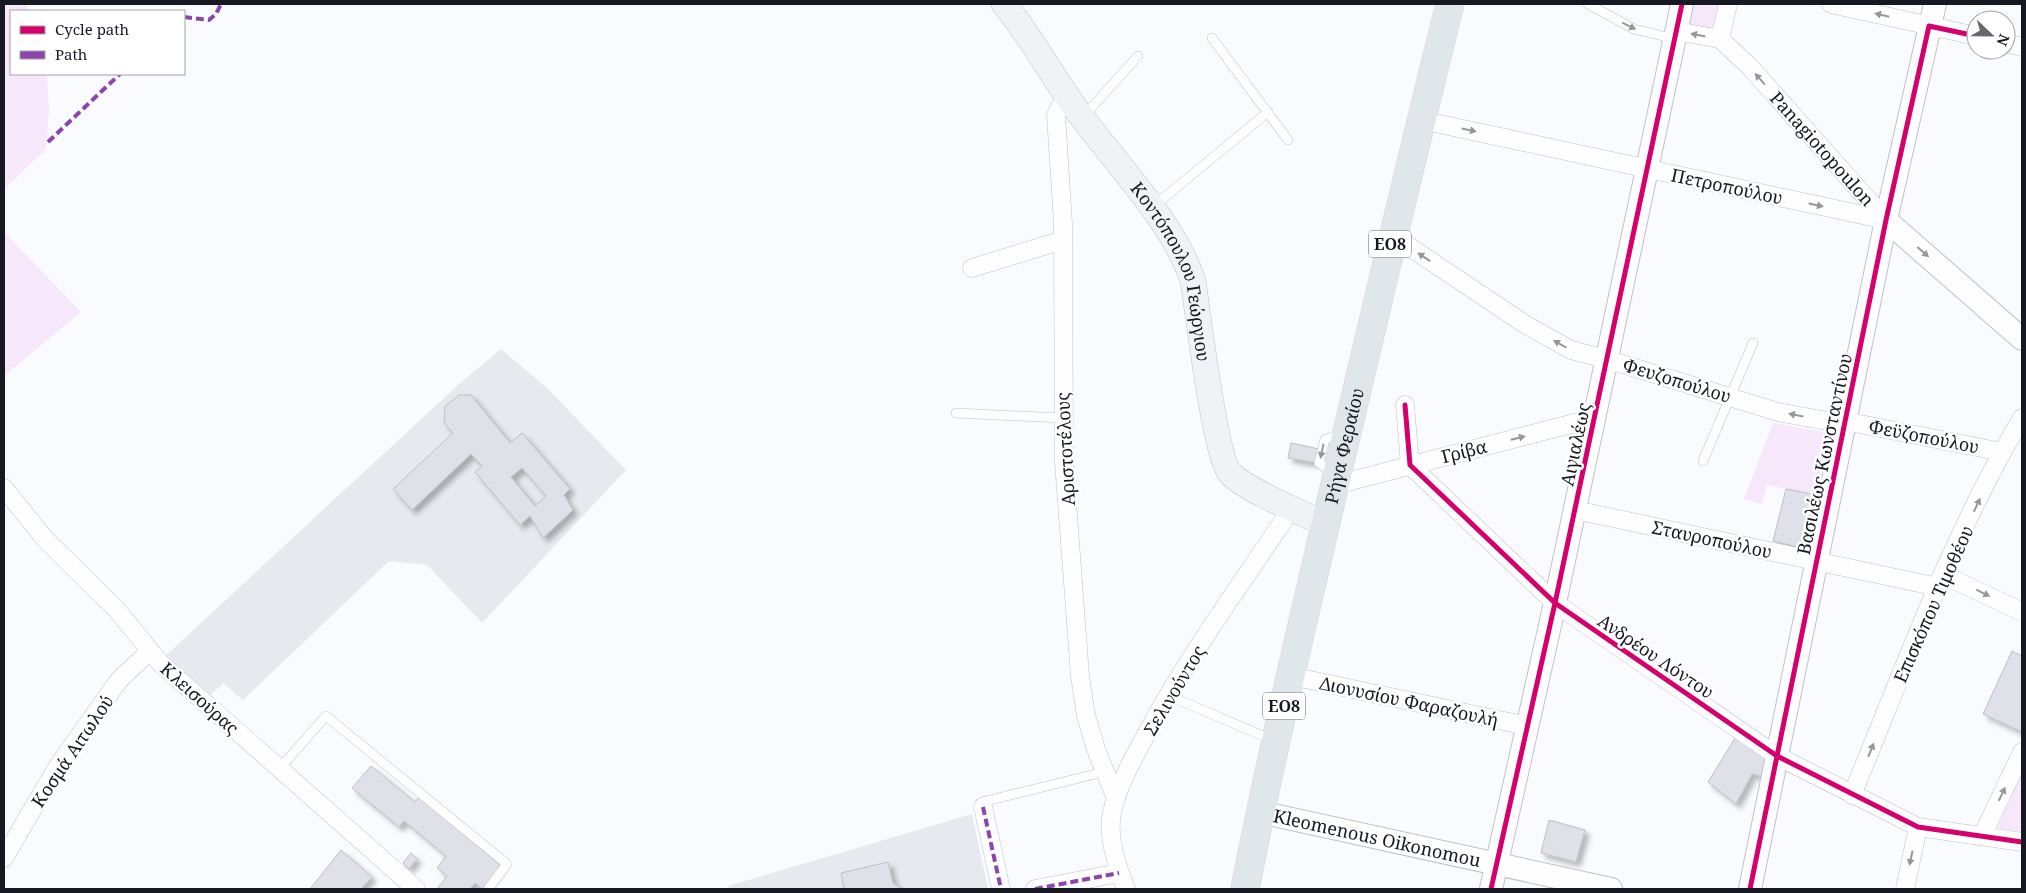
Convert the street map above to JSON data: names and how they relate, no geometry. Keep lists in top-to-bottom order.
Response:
{
  "streets": {
    "main road": ["ΕΟ8", "Κοντόπουλου Γεώργιου", "Ρήγα Φεραίου"],
    "street": [
      "Panagiotopoulon",
      "Πετροπούλου",
      "Φευζοπούλου",
      "Φεϋζοπούλου",
      "Αιγιαλέως",
      "Αριστοτέλους",
      "Γρίβα",
      "Βασιλέως Κωνσταντίνου",
      "Σταυροπούλου",
      "Επισκόπου Τιμοθέου",
      "Ανδρέου Λόντου",
      "Σελινούντος",
      "Κλεισούρας",
      "Διονυσίου Φαραζουλή",
      "Κοσμά Αιτωλού",
      "Kleomenous Oikonomou"
    ]
  },
  "crossings": [
    ["Panagiotopoulon", "Πετροπούλου"],
    ["Panagiotopoulon", "Βασιλέως Κωνσταντίνου"],
    ["Πετροπούλου", "Αιγιαλέως"],
    ["Πετροπούλου", "Ρήγα Φεραίου"],
    ["Πετροπούλου", "Βασιλέως Κωνσταντίνου"],
    ["Κοντόπουλου Γεώργιου", "Ρήγα Φεραίου"],
    ["Κοντόπουλου Γεώργιου", "Αριστοτέλους"],
    ["Κοντόπουλου Γεώργιου", "Σελινούντος"],
    ["Φευζοπούλου", "Φεϋζοπούλου"],
    ["Φευζοπούλου", "Αιγιαλέως"],
    ["Φευζοπούλου", "Ρήγα Φεραίου"],
    ["Φευζοπούλου", "Βασιλέως Κωνσταντίνου"],
    ["Φεϋζοπούλου", "Βασιλέως Κωνσταντίνου"],
    ["Φεϋζοπούλου", "Επισκόπου Τιμοθέου"],
    ["Αιγιαλέως", "Γρίβα"],
    ["Αιγιαλέως", "Σταυροπούλου"],
    ["Αιγιαλέως", "Ανδρέου Λόντου"],
    ["Αιγιαλέως", "Διονυσίου Φαραζουλή"],
    ["Αιγιαλέως", "Kleomenous Oikonomou"],
    ["Ρήγα Φεραίου", "Γρίβα"],
    ["Ρήγα Φεραίου", "Διονυσίου Φαραζουλή"],
    ["Ρήγα Φεραίου", "Kleomenous Oikonomou"],
    ["Αριστοτέλους", "Σελινούντος"],
    ["Γρίβα", "Ανδρέου Λόντου"],
    ["Βασιλέως Κωνσταντίνου", "Σταυροπούλου"],
    ["Βασιλέως Κωνσταντίνου", "Ανδρέου Λόντου"],
    ["Σταυροπούλου", "Επισκόπου Τιμοθέου"],
    ["Επισκόπου Τιμοθέου", "Ανδρέου Λόντου"],
    ["Κλεισούρας", "Κοσμά Αιτωλού"]
  ],
  "one_way": [
    "Πετροπούλου",
    "Φευζοπούλου",
    "Γρίβα",
    "Επισκόπου Τιμοθέου"
  ],
  "legend": ["Cycle path", "Path"],
  "north": "right"
}
